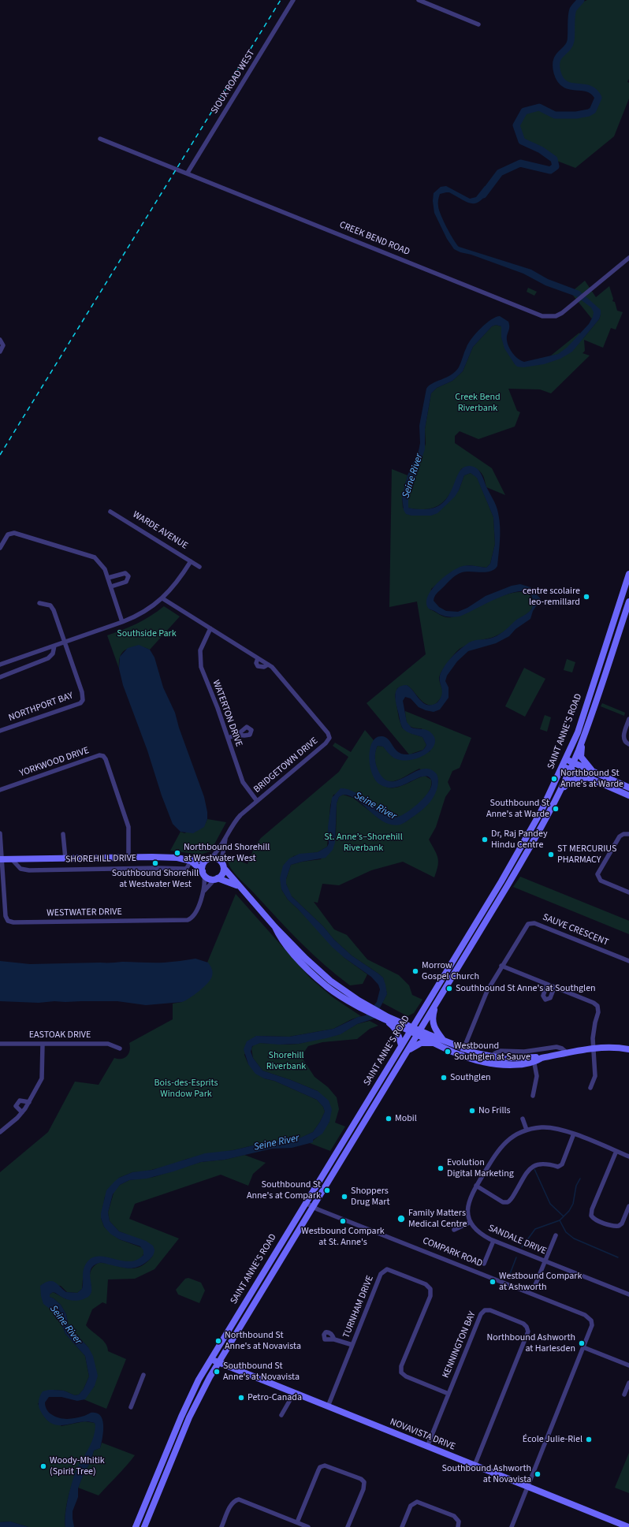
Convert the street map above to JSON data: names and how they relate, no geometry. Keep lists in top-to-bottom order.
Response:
{
  "streets": {
    "main road": ["SAINT ANNE'S ROAD", "SHOREHILL DRIVE", "NOVAVISTA DRIVE"],
    "street": [
      "SIOUX ROAD WEST",
      "CREEK BEND ROAD",
      "WARDE AVENUE",
      "NORTHPORT BAY",
      "WATERTON DRIVE",
      "YORKWOOD DRIVE",
      "BRIDGETOWN DRIVE",
      "WESTWATER DRIVE",
      "SAUVE CRESCENT",
      "EASTOAK DRIVE",
      "SANDALE DRIVE",
      "COMPARK ROAD",
      "TURNHAM DRIVE",
      "KENNINGTON BAY"
    ]
  },
  "crossings": [
    ["SIOUX ROAD WEST", "CREEK BEND ROAD"],
    ["WATERTON DRIVE", "BRIDGETOWN DRIVE"],
    ["SAINT ANNE'S ROAD", "COMPARK ROAD"],
    ["SAINT ANNE'S ROAD", "NOVAVISTA DRIVE"],
    ["YORKWOOD DRIVE", "SHOREHILL DRIVE"],
    ["BRIDGETOWN DRIVE", "SHOREHILL DRIVE"],
    ["BRIDGETOWN DRIVE", "WESTWATER DRIVE"],
    ["SHOREHILL DRIVE", "WESTWATER DRIVE"],
    ["TURNHAM DRIVE", "KENNINGTON BAY"],
    ["TURNHAM DRIVE", "NOVAVISTA DRIVE"],
    ["KENNINGTON BAY", "NOVAVISTA DRIVE"]
  ],
  "water": ["Seine River"],
  "parks": [
    "Creek Bend Riverbank",
    "Southside Park",
    "St. Anne’s–Shorehill Riverbank",
    "Shorehill Riverbank",
    "Bois-des-Esprits Window Park"
  ],
  "places": [
    "centre scolaire leo-remillard",
    "Northbound St Anne's at Warde",
    "Southbound St Anne's at Warde",
    "Dr, Raj Pandey Hindu Centre",
    "Northbound Shorehill at Westwater West",
    "ST MERCURIUS PHARMACY",
    "Southbound Shorehill at Westwater West",
    "Morrow Gospel Church",
    "Southbound St Anne's at Southglen",
    "Westbound Southglen at Sauve",
    "Southglen",
    "No Frills",
    "Mobil",
    "Evolution Digital Marketing",
    "Southbound St Anne's at Compark",
    "Shoppers Drug Mart",
    "Family Matters Medical Centre",
    "Westbound Compark at St. Anne's",
    "Westbound Compark at Ashworth",
    "Northbound St Anne's at Novavista",
    "Northbound Ashworth at Harlesden",
    "Southbound St Anne's at Novavista",
    "Petro-Canada",
    "École Julie-Riel",
    "Woody-Mhitik (Spirit Tree)",
    "Southbound Ashworth at Novavista"
  ]
}
